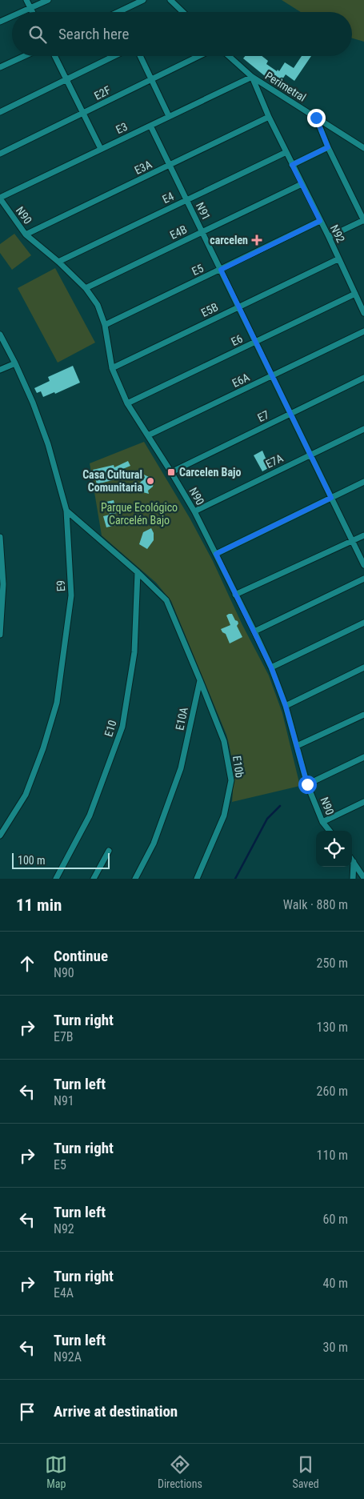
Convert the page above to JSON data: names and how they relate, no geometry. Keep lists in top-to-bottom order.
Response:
{
  "streets": {
    "street": [
      "Perimetral",
      "E2F",
      "E3",
      "E3A",
      "E4",
      "N91",
      "N90",
      "E4B",
      "N92",
      "E5",
      "E5B",
      "E6",
      "E6A",
      "E7",
      "E7A",
      "E9",
      "E10A",
      "E10",
      "E10b"
    ]
  },
  "crossings": [
    ["Perimetral", "E3"],
    ["Perimetral", "N92"],
    ["E3", "N91"],
    ["E3", "N90"],
    ["E3", "N92"],
    ["E3A", "N91"],
    ["E3A", "N90"],
    ["E3A", "N92"],
    ["E4", "N91"],
    ["E4", "N90"],
    ["E4", "N92"],
    ["N91", "E4B"],
    ["N91", "E5"],
    ["N91", "E5B"],
    ["N91", "E6"],
    ["N91", "E6A"],
    ["N91", "E7"],
    ["N91", "E7A"],
    ["N90", "E4B"],
    ["N90", "E5"],
    ["N90", "E5B"],
    ["N90", "E6"],
    ["N90", "E6A"],
    ["N90", "E7"],
    ["N90", "E7A"],
    ["E4B", "N92"],
    ["N92", "E5"],
    ["N92", "E5B"],
    ["N92", "E6"],
    ["E10A", "E10b"]
  ],
  "parks": ["Parque Ecológico Carcelén Bajo"],
  "places": {
    "health": ["carcelen"],
    "transit": ["Carcelen Bajo"],
    "other": ["Casa Cultural Comunitaria"]
  },
  "scale_bar": "100 m",
  "page": {
    "search": "Search here",
    "scale": "100 m",
    "heading": ["11 min", "Walk · 880 m"],
    "list": [
      ["Continue", "N90", "250 m"],
      ["Turn right", "E7B", "130 m"],
      ["Turn left", "N91", "260 m"],
      ["Turn right", "E5", "110 m"],
      ["Turn left", "N92", "60 m"],
      ["Turn right", "E4A", "40 m"],
      ["Turn left", "N92A", "30 m"],
      "Arrive at destination"
    ],
    "nav": ["Map", "Directions", "Saved"]
  }
}
